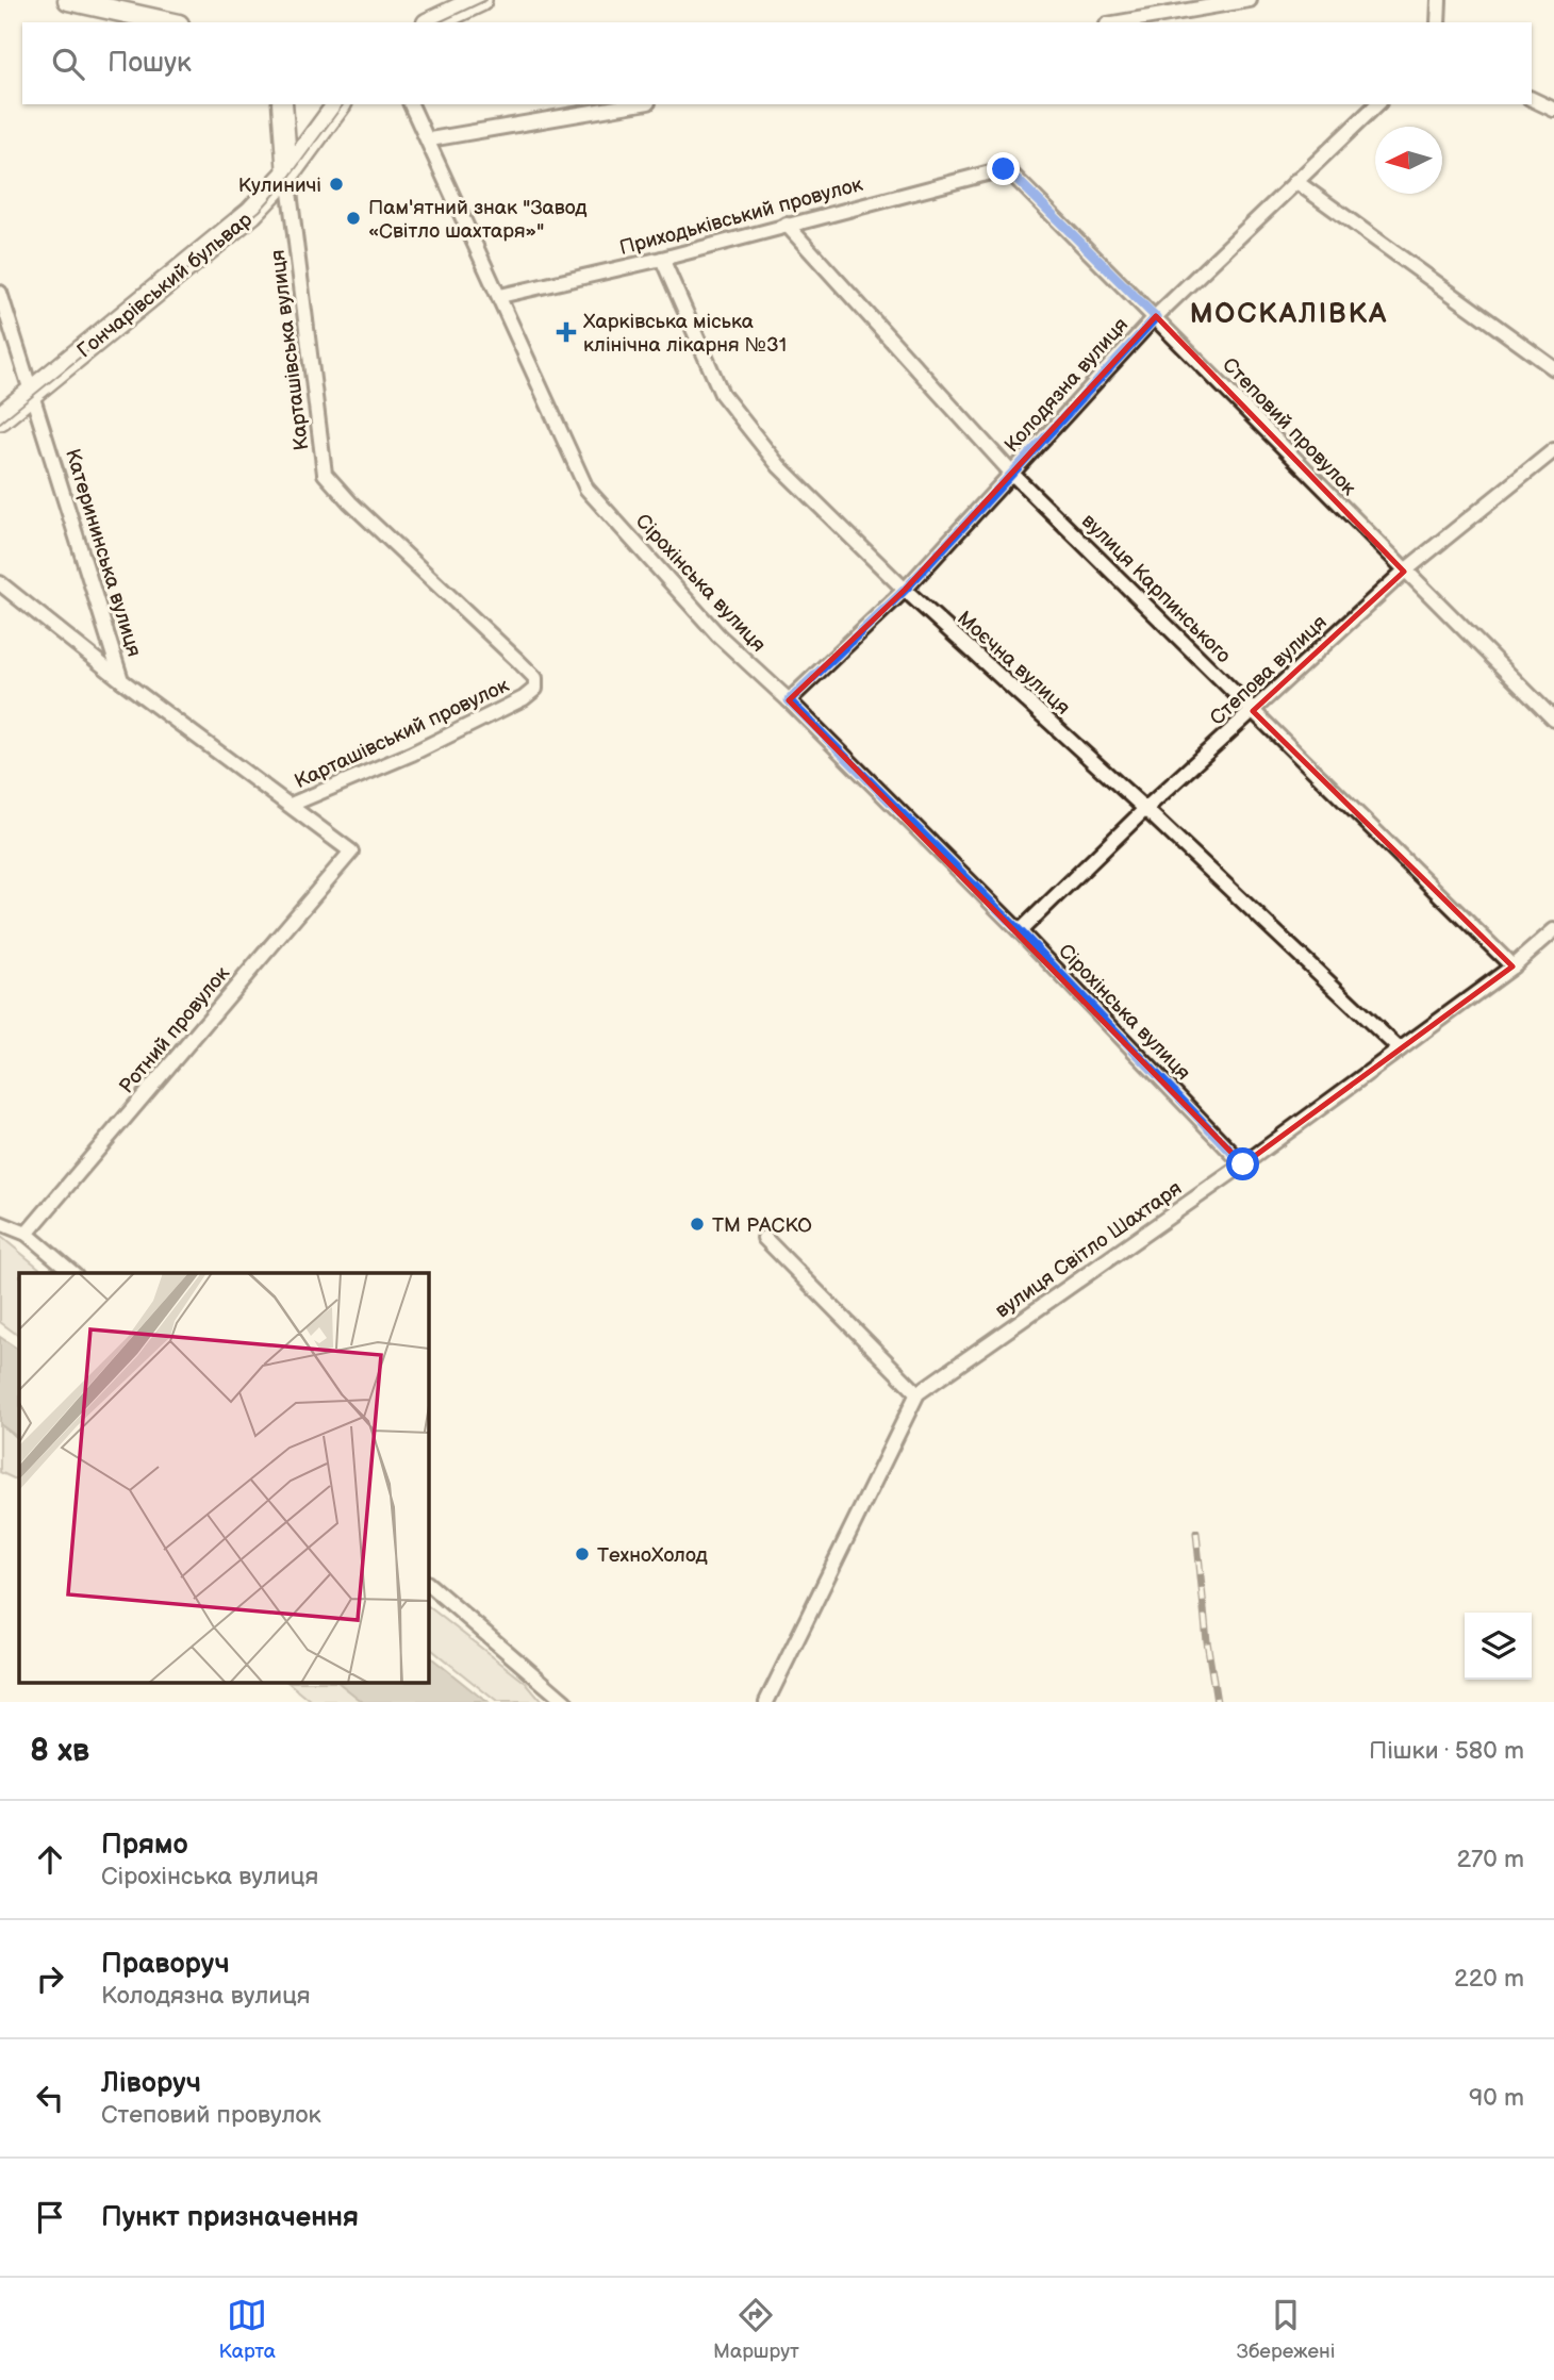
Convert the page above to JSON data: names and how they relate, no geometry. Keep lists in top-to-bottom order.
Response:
{
  "streets": {
    "main road": ["Гончарівський бульвар"],
    "street": [
      "Приходьківський провулок",
      "Карташівська вулиця",
      "Колодязна вулиця",
      "Степовий провулок",
      "Катерининська вулиця",
      "Сірохінська вулиця",
      "вулиця Карпинського",
      "Моєчна вулиця",
      "Степова вулиця",
      "Карташівський провулок",
      "Ротний провулок",
      "вулиця Світло Шахтаря"
    ]
  },
  "crossings": [
    ["Приходьківський провулок", "Степовий провулок"],
    ["Приходьківський провулок", "Сірохінська вулиця"],
    ["Приходьківський провулок", "вулиця Карпинського"],
    ["Приходьківський провулок", "Моєчна вулиця"],
    ["Гончарівський бульвар", "Карташівська вулиця"],
    ["Гончарівський бульвар", "Катерининська вулиця"],
    ["Карташівська вулиця", "Карташівський провулок"],
    ["Колодязна вулиця", "Степовий провулок"],
    ["Колодязна вулиця", "Сірохінська вулиця"],
    ["Колодязна вулиця", "вулиця Карпинського"],
    ["Колодязна вулиця", "Моєчна вулиця"],
    ["Степовий провулок", "Степова вулиця"],
    ["Катерининська вулиця", "Карташівський провулок"],
    ["Катерининська вулиця", "Ротний провулок"],
    ["Сірохінська вулиця", "Степова вулиця"],
    ["Сірохінська вулиця", "вулиця Світло Шахтаря"],
    ["вулиця Карпинського", "Степова вулиця"],
    ["вулиця Карпинського", "вулиця Світло Шахтаря"],
    ["Моєчна вулиця", "Степова вулиця"],
    ["Моєчна вулиця", "вулиця Світло Шахтаря"]
  ],
  "districts": ["МОСКАЛІВКА"],
  "places": {
    "other": [
      "Кулиничі",
      "Пам'ятний знак \"Завод «Світло шахтаря»\"",
      "ТМ РАСКО",
      "ТехноХолод"
    ],
    "health": ["Харківська міська клінічна лікарня №31"]
  },
  "north": "left",
  "page": {
    "search": "Пошук",
    "heading": ["8 хв", "Пішки · 580 m"],
    "list": [
      ["Прямо", "Сірохінська вулиця", "270 m"],
      ["Праворуч", "Колодязна вулиця", "220 m"],
      ["Ліворуч", "Степовий провулок", "90 m"],
      "Пункт призначення"
    ],
    "nav": ["Карта", "Маршрут", "Збережені"]
  }
}
